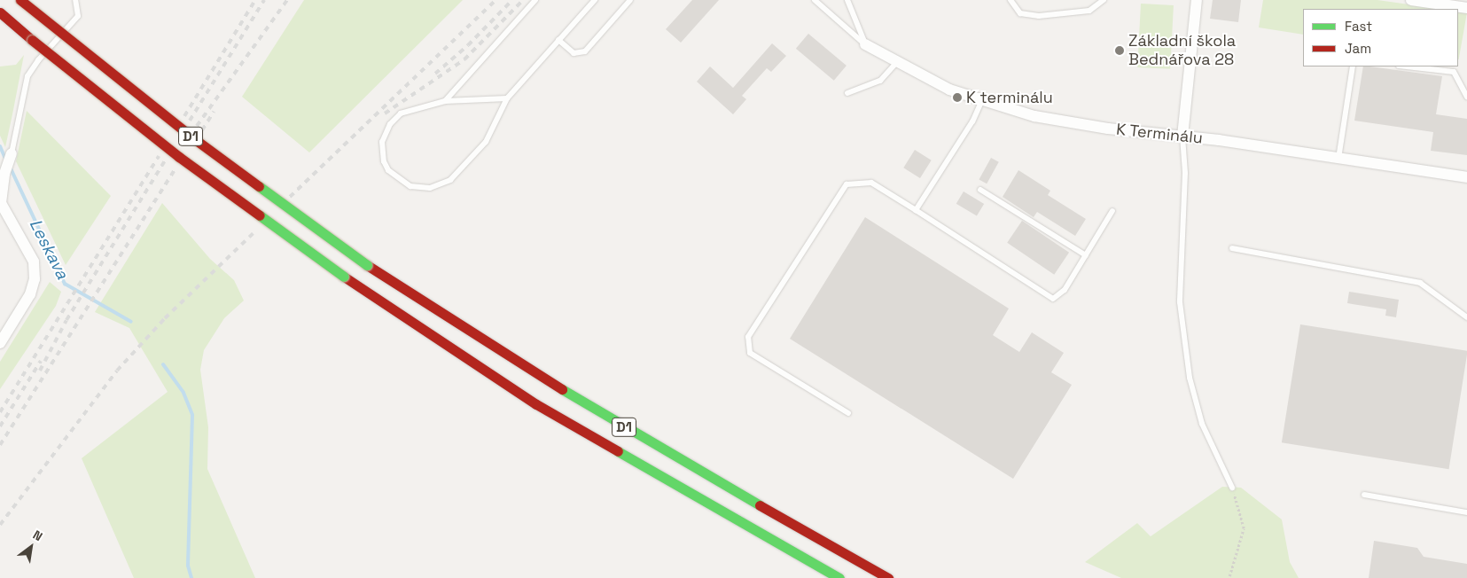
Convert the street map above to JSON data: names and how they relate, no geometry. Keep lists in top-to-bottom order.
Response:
{
  "streets": {
    "highway": ["D1"],
    "street": ["K Terminálu"]
  },
  "water": ["Leskava"],
  "places": ["Základní škola Bednářova 28", "K terminálu"],
  "legend": ["Fast", "Jam"],
  "north": "top right"
}
